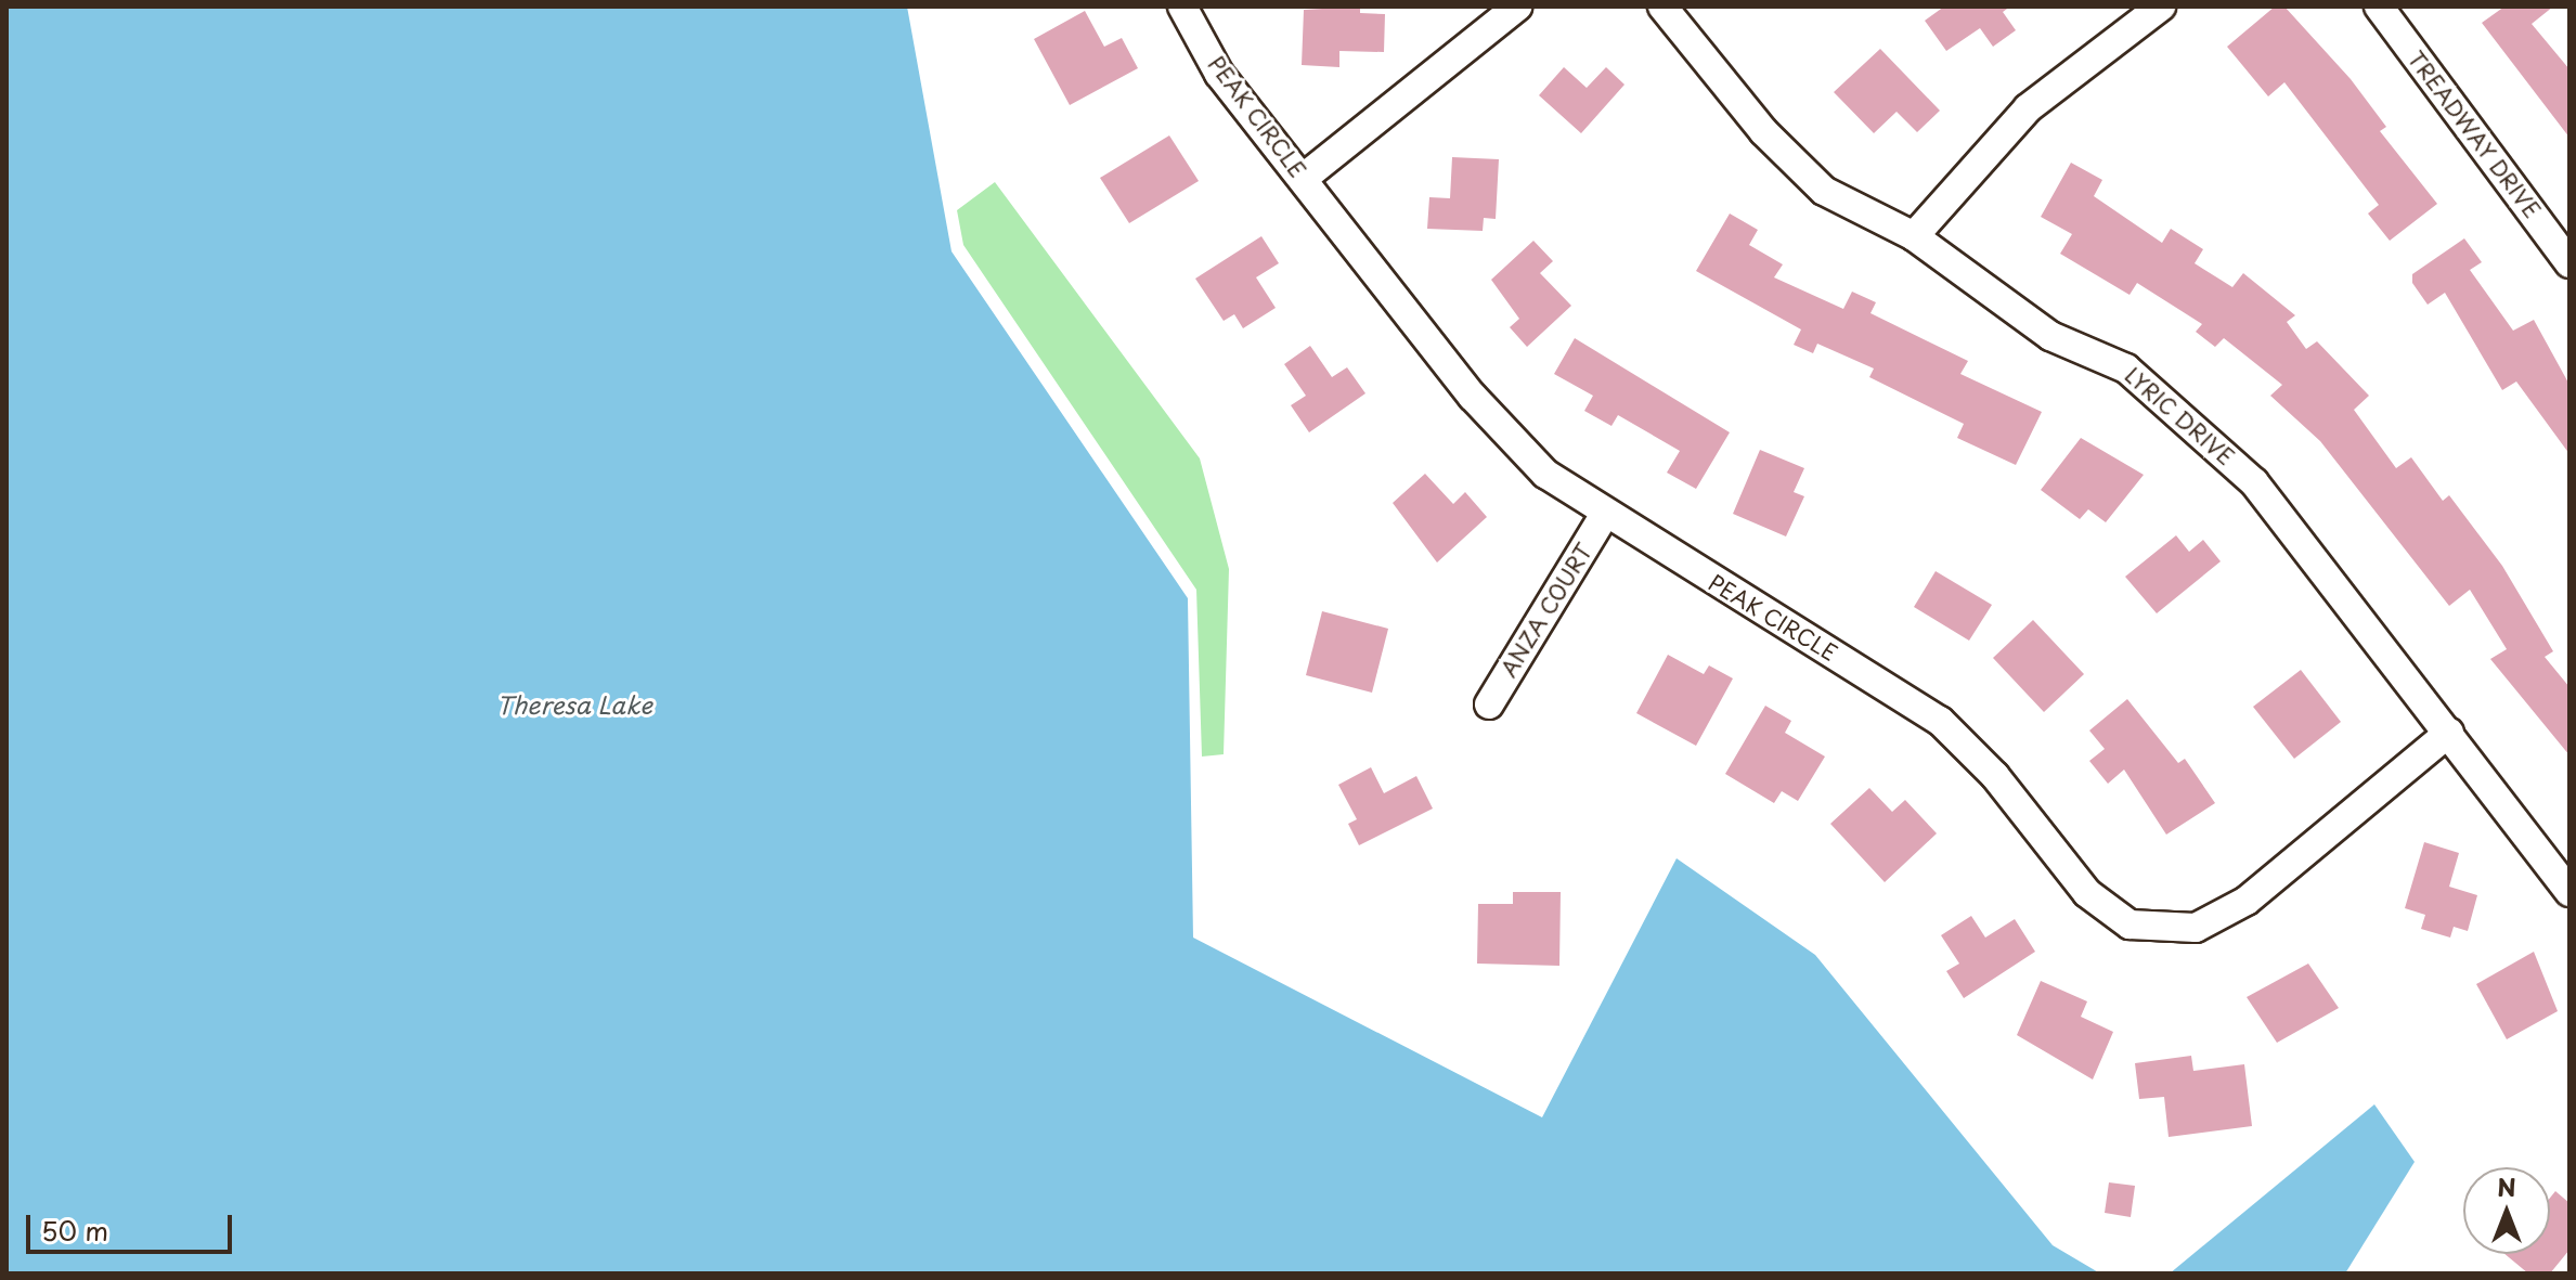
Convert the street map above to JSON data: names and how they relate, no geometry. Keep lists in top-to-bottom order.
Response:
{
  "streets": {
    "street": [
      "PEAK CIRCLE",
      "TREADWAY DRIVE",
      "LYRIC DRIVE",
      "ANZA COURT"
    ]
  },
  "crossings": [
    ["PEAK CIRCLE", "LYRIC DRIVE"],
    ["PEAK CIRCLE", "ANZA COURT"]
  ],
  "water": ["Theresa Lake"],
  "scale_bar": "50 m",
  "north": "top"
}
